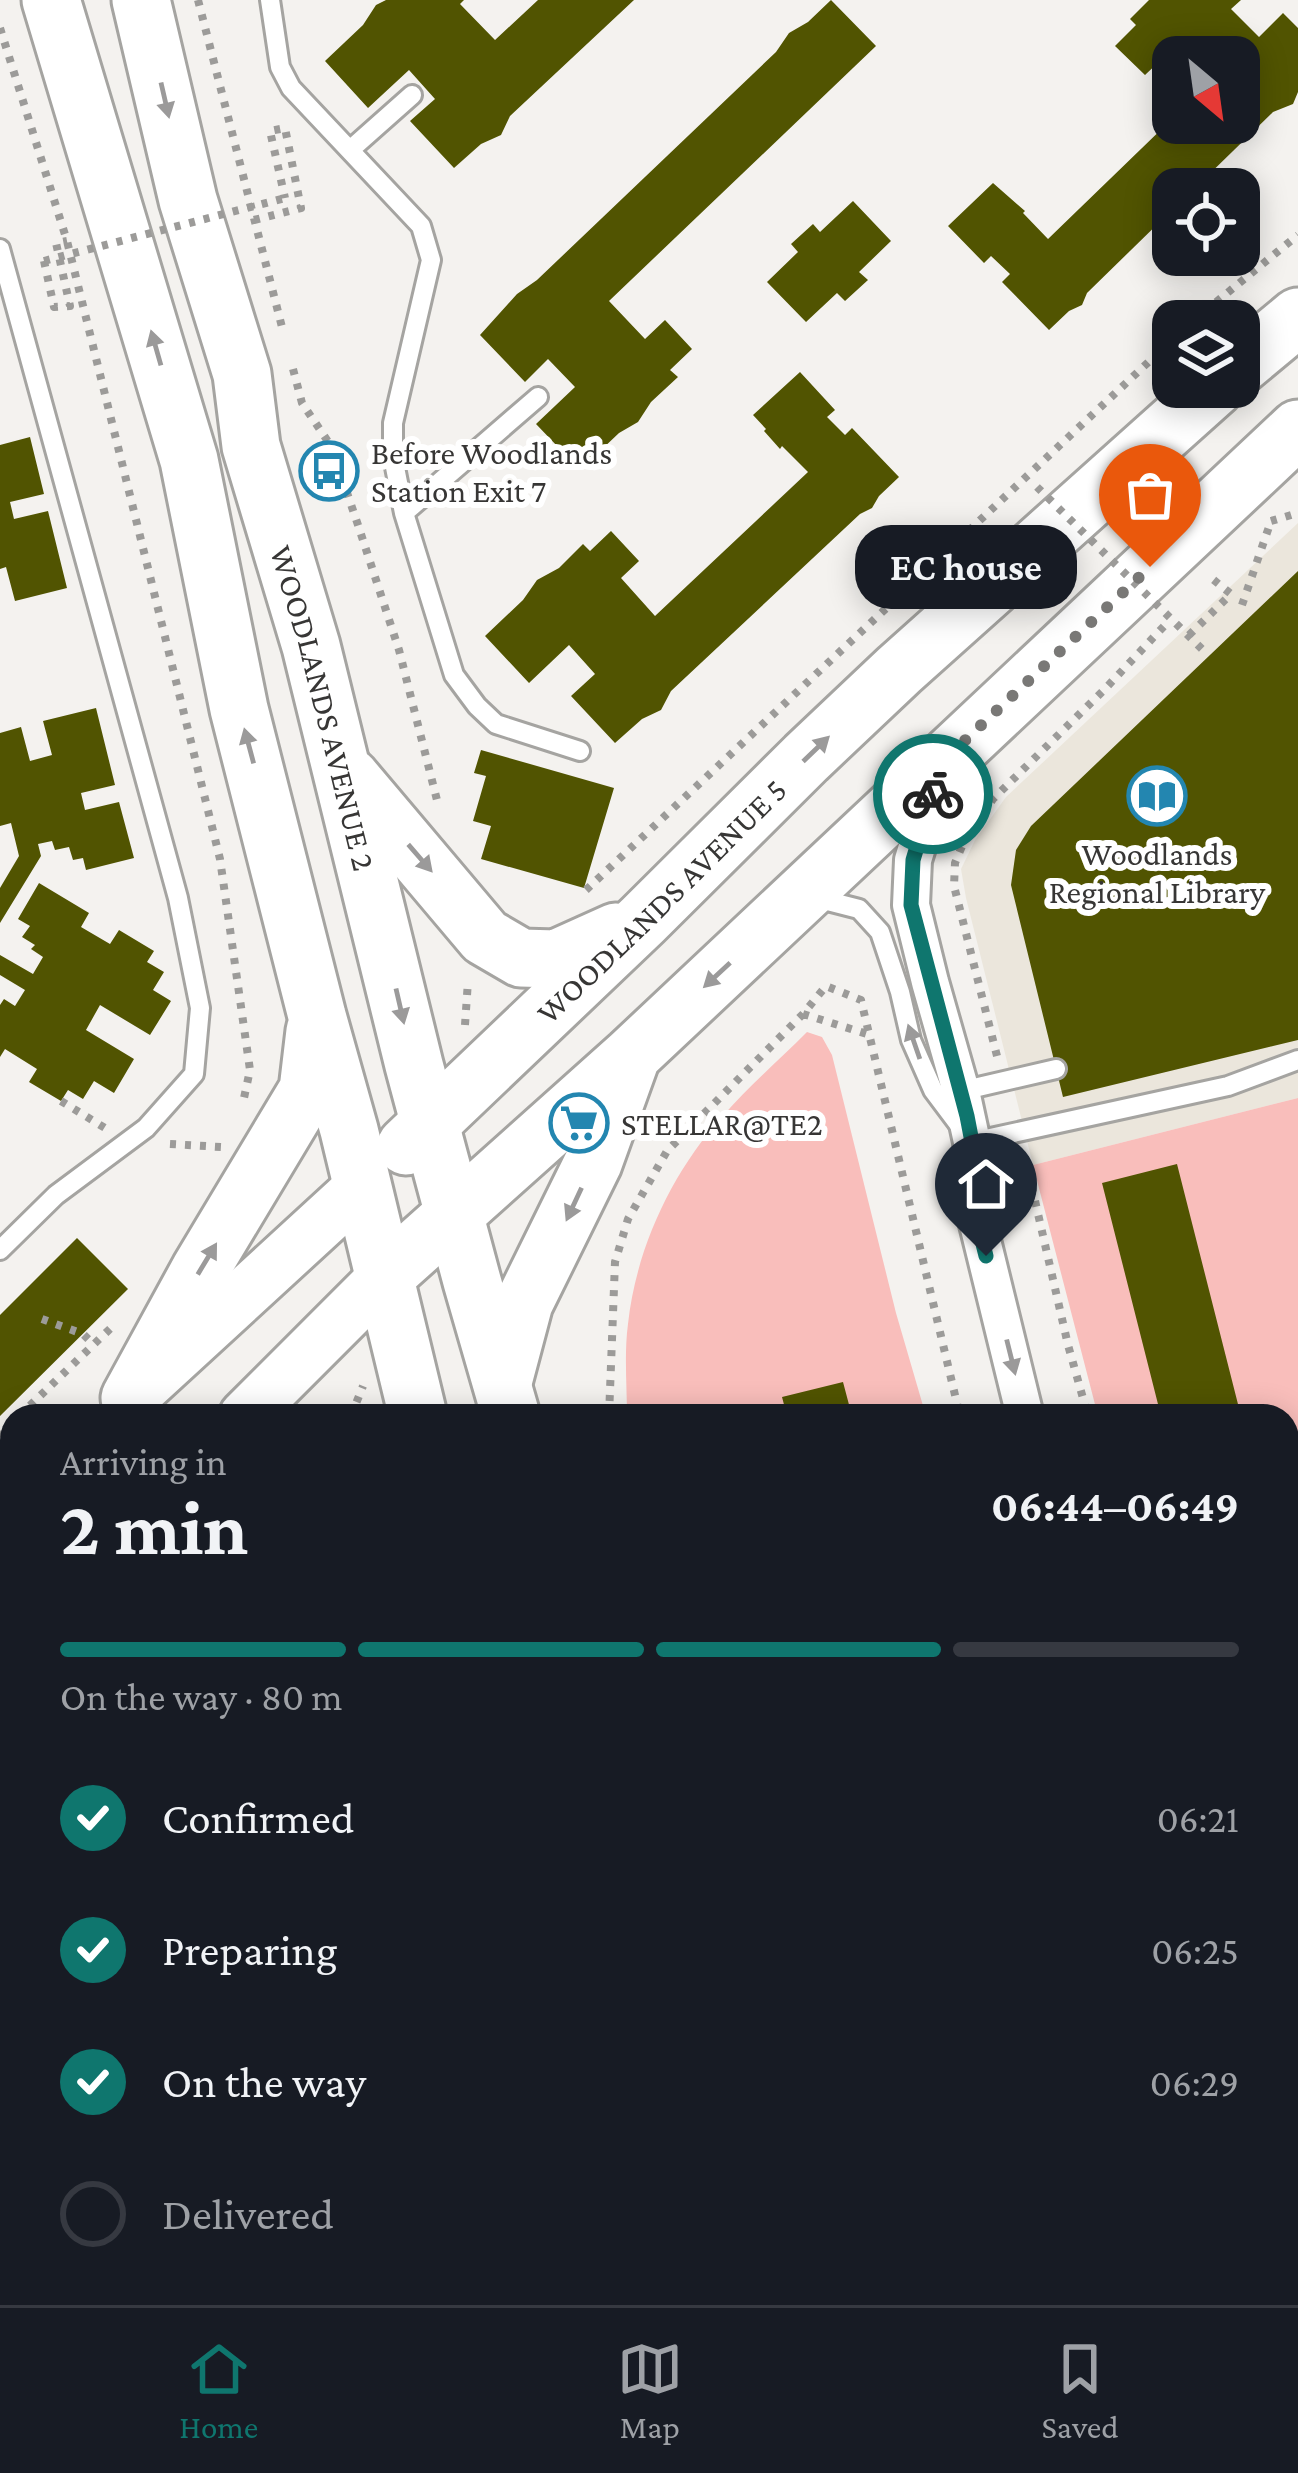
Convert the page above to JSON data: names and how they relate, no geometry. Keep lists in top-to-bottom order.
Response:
{
  "streets": {
    "main road": ["WOODLANDS AVENUE 2", "WOODLANDS AVENUE 5"]
  },
  "crossings": [
    ["WOODLANDS AVENUE 2", "WOODLANDS AVENUE 5"]
  ],
  "places": {
    "bus stop": ["Before Woodlands Station Exit 7"],
    "other": ["EC house"],
    "library": ["Woodlands Regional Library"],
    "supermarket": ["STELLAR@TE2"]
  },
  "north": "bottom right",
  "page": {
    "bubble": "EC house",
    "heading": ["2 min", "Arriving in", "06:44–06:49"],
    "bar": "On the way · 80 m",
    "list": [
      ["Confirmed", "06:21"],
      ["Preparing", "06:25"],
      ["On the way", "06:29"],
      "Delivered"
    ],
    "tabs": ["Home", "Map", "Saved"]
  }
}
